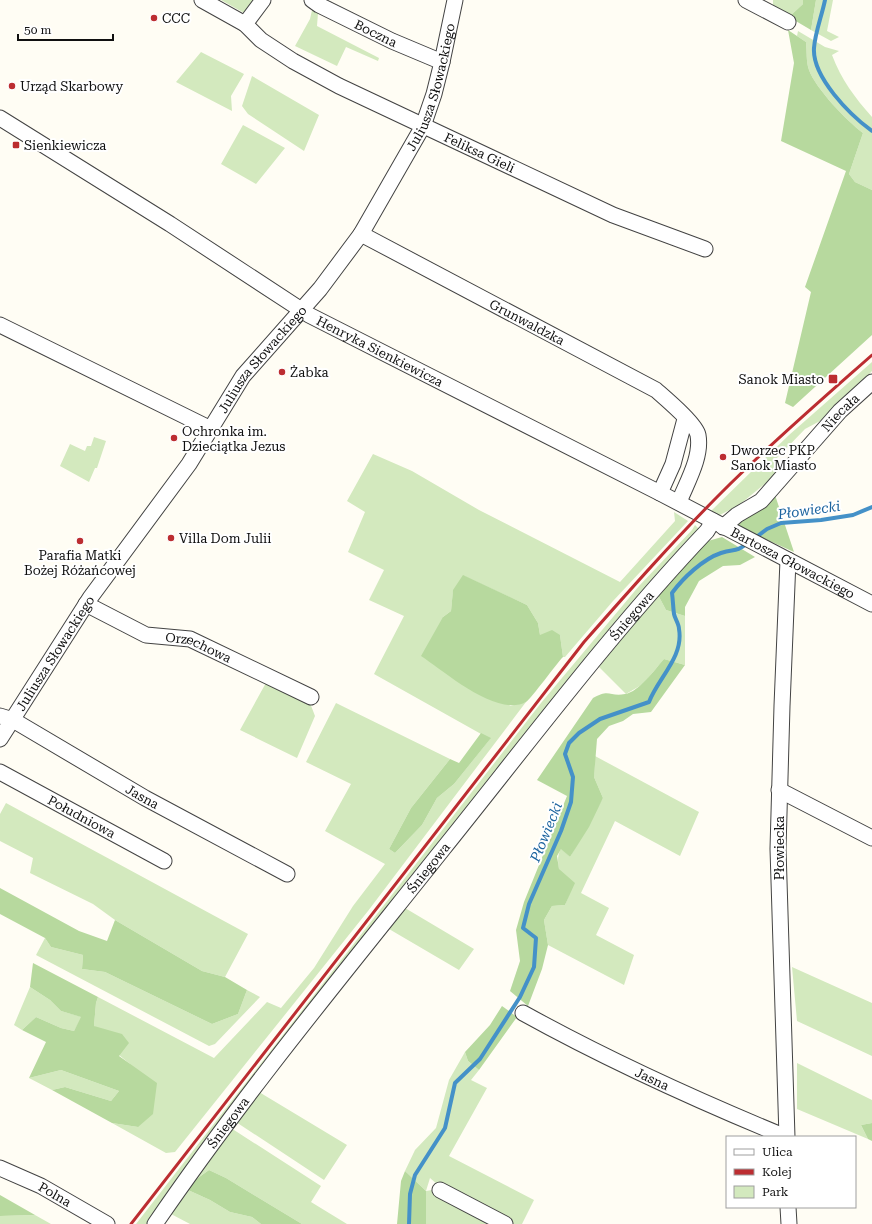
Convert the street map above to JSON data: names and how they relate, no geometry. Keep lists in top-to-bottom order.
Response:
{
  "streets": {
    "street": [
      "Boczna",
      "Juliusza Słowackiego",
      "Feliksa Gieli",
      "Grunwaldzka",
      "Henryka Sienkiewicza",
      "Niecała",
      "Bartosza Głowackiego",
      "Śniegowa",
      "Orzechowa",
      "Jasna",
      "Południowa",
      "Płowiecka",
      "Polna"
    ]
  },
  "crossings": [
    ["Boczna", "Juliusza Słowackiego"],
    ["Juliusza Słowackiego", "Feliksa Gieli"],
    ["Juliusza Słowackiego", "Grunwaldzka"],
    ["Juliusza Słowackiego", "Henryka Sienkiewicza"],
    ["Juliusza Słowackiego", "Orzechowa"],
    ["Juliusza Słowackiego", "Jasna"],
    ["Grunwaldzka", "Henryka Sienkiewicza"],
    ["Henryka Sienkiewicza", "Niecała"],
    ["Henryka Sienkiewicza", "Bartosza Głowackiego"],
    ["Henryka Sienkiewicza", "Śniegowa"],
    ["Niecała", "Bartosza Głowackiego"],
    ["Niecała", "Śniegowa"],
    ["Bartosza Głowackiego", "Śniegowa"],
    ["Bartosza Głowackiego", "Płowiecka"]
  ],
  "water": ["Płowiecki"],
  "places": {
    "other": [
      "CCC",
      "Urząd Skarbowy",
      "Żabka",
      "Ochronka im. Dzieciątka Jezus",
      "Dworzec PKP Sanok Miasto",
      "Villa Dom Julii",
      "Parafia Matki Bożej Różańcowej"
    ],
    "transit": ["Sienkiewicza", "Sanok Miasto"]
  },
  "legend": ["Ulica", "Kolej", "Park"],
  "scale_bar": "50 m"
}
